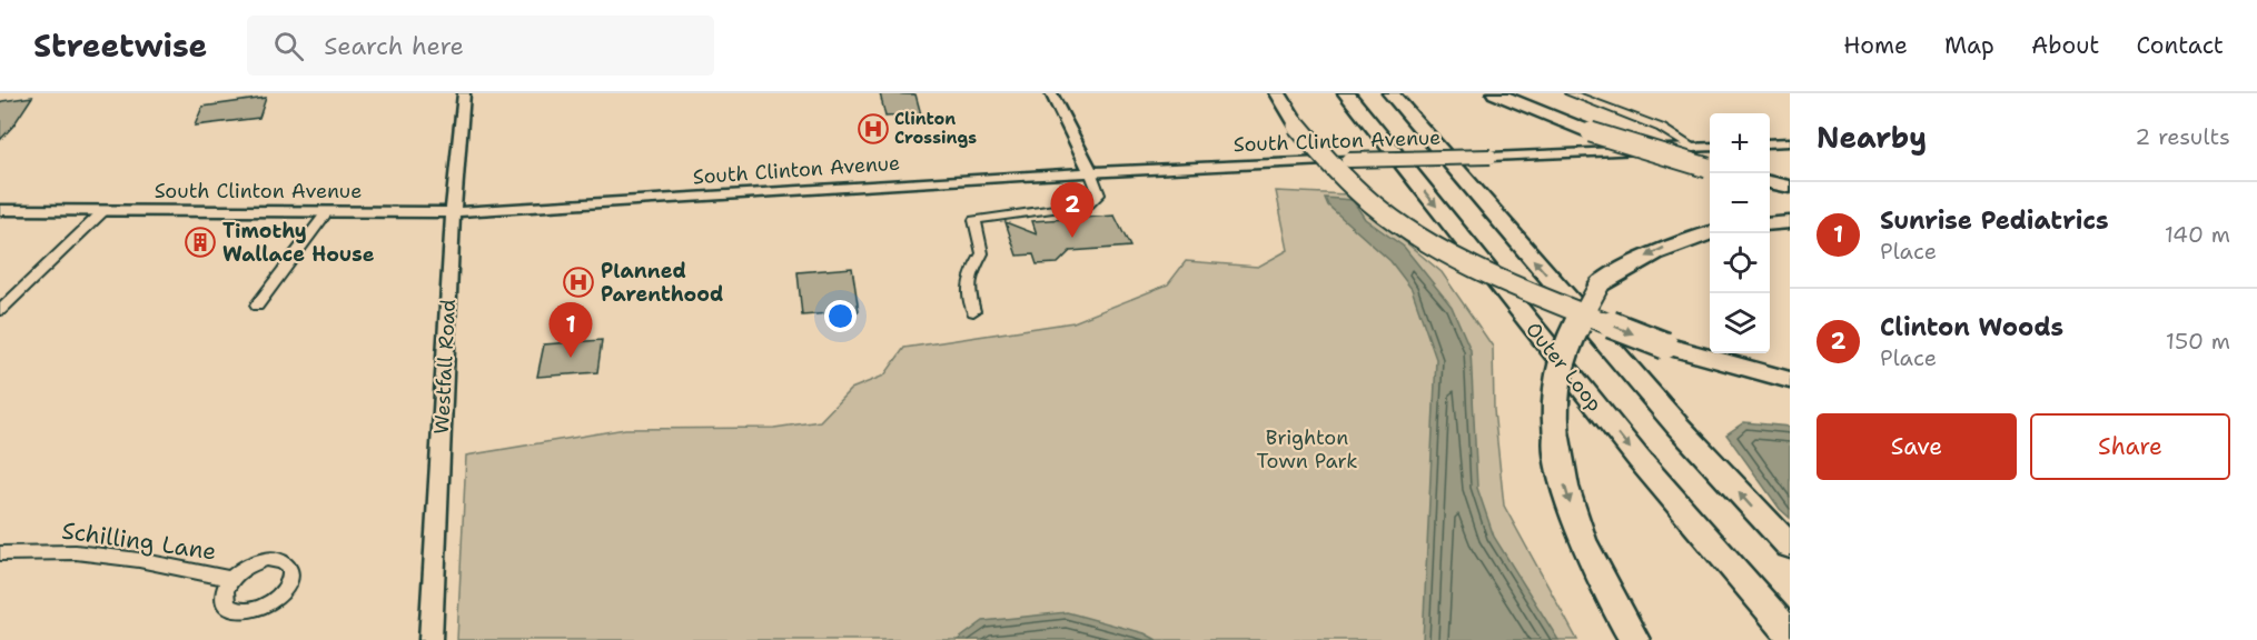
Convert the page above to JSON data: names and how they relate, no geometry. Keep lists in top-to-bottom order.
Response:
{
  "streets": {
    "highway": ["Outer Loop"],
    "street": ["South Clinton Avenue", "Westfall Road", "Schilling Lane"]
  },
  "crossings": [
    ["South Clinton Avenue", "Westfall Road"]
  ],
  "parks": ["Brighton Town Park"],
  "places": {
    "hospital": ["Clinton Crossings", "Planned Parenthood"],
    "building": ["Timothy Wallace House"]
  },
  "page": {
    "header": "Streetwise",
    "search": "Search here",
    "nav": [
      "Home",
      "Map",
      "About",
      "Contact"
    ],
    "heading": ["Nearby", "2 results"],
    "map_buttons": ["+", "−"],
    "list": [
      {
        "mark": "1",
        "name": "Sunrise Pediatrics",
        "note": "Place",
        "value": "140 m"
      },
      {
        "mark": "2",
        "name": "Clinton Woods",
        "note": "Place",
        "value": "150 m"
      }
    ],
    "pins": ["2", "1"],
    "buttons": ["Save", "Share"]
  }
}
